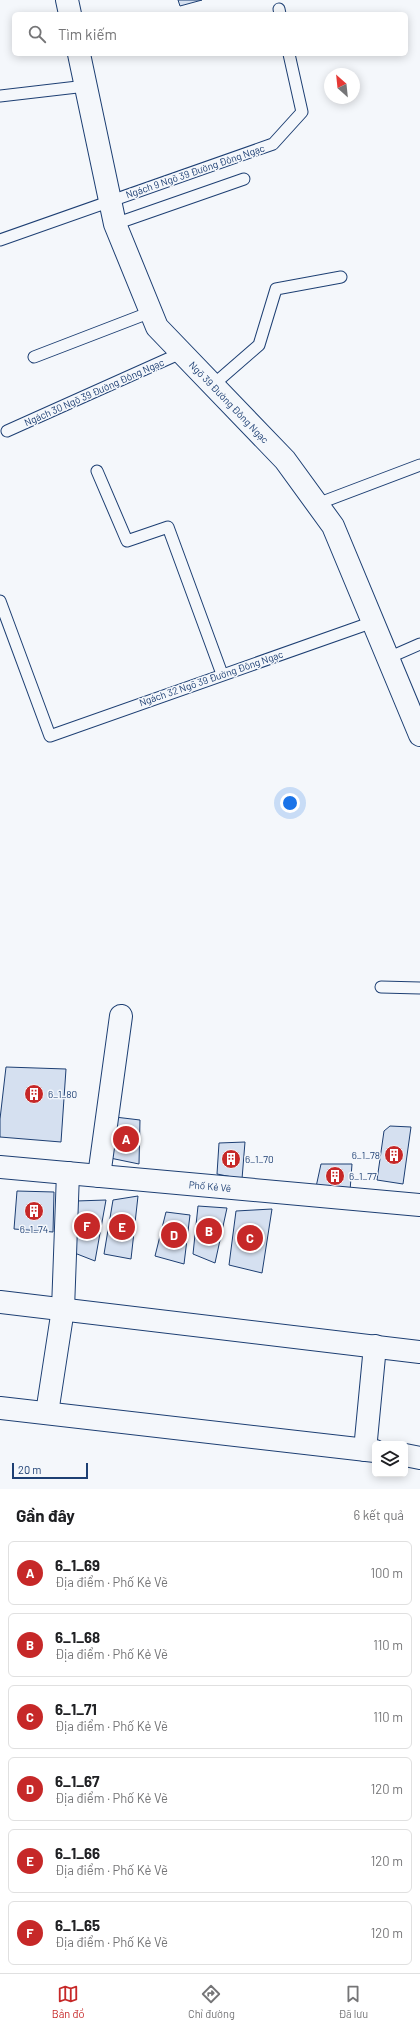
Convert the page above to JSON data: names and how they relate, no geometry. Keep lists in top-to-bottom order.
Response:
{
  "streets": {
    "street": ["Ngõ 39 Đường Đông Ngạc", "Phố Kẻ Vẽ"],
    "lane": ["Ngách 9 Ngõ 39 Đường Đông Ngạc", "Ngách 30 Ngõ 39 Đường Đông Ngạc", "Ngách 32 Ngõ 39 Đường Đông Ngạc"]
  },
  "crossings": [
    ["Ngách 9 Ngõ 39 Đường Đông Ngạc", "Ngõ 39 Đường Đông Ngạc"],
    ["Ngách 30 Ngõ 39 Đường Đông Ngạc", "Ngõ 39 Đường Đông Ngạc"],
    ["Ngõ 39 Đường Đông Ngạc", "Ngách 32 Ngõ 39 Đường Đông Ngạc"]
  ],
  "places": {
    "building": [
      "6_1_80",
      "6_1_78",
      "6_1_70",
      "6_1_77",
      "6_1_74"
    ]
  },
  "scale_bar": "20 m",
  "north": "top left",
  "page": {
    "search": "Tìm kiếm",
    "pins": [
      "A",
      "F",
      "E",
      "B",
      "D",
      "C"
    ],
    "scale": "20 m",
    "heading": ["Gần đây", "6 kết quả"],
    "list": [
      {
        "mark": "A",
        "name": "6_1_69",
        "note": "Địa điểm · Phố Kẻ Vẽ",
        "value": "100 m"
      },
      {
        "mark": "B",
        "name": "6_1_68",
        "note": "Địa điểm · Phố Kẻ Vẽ",
        "value": "110 m"
      },
      {
        "mark": "C",
        "name": "6_1_71",
        "note": "Địa điểm · Phố Kẻ Vẽ",
        "value": "110 m"
      },
      {
        "mark": "D",
        "name": "6_1_67",
        "note": "Địa điểm · Phố Kẻ Vẽ",
        "value": "120 m"
      },
      {
        "mark": "E",
        "name": "6_1_66",
        "note": "Địa điểm · Phố Kẻ Vẽ",
        "value": "120 m"
      },
      {
        "mark": "F",
        "name": "6_1_65",
        "note": "Địa điểm · Phố Kẻ Vẽ",
        "value": "120 m"
      }
    ],
    "nav": ["Bản đồ", "Chỉ đường", "Đã lưu"]
  }
}
